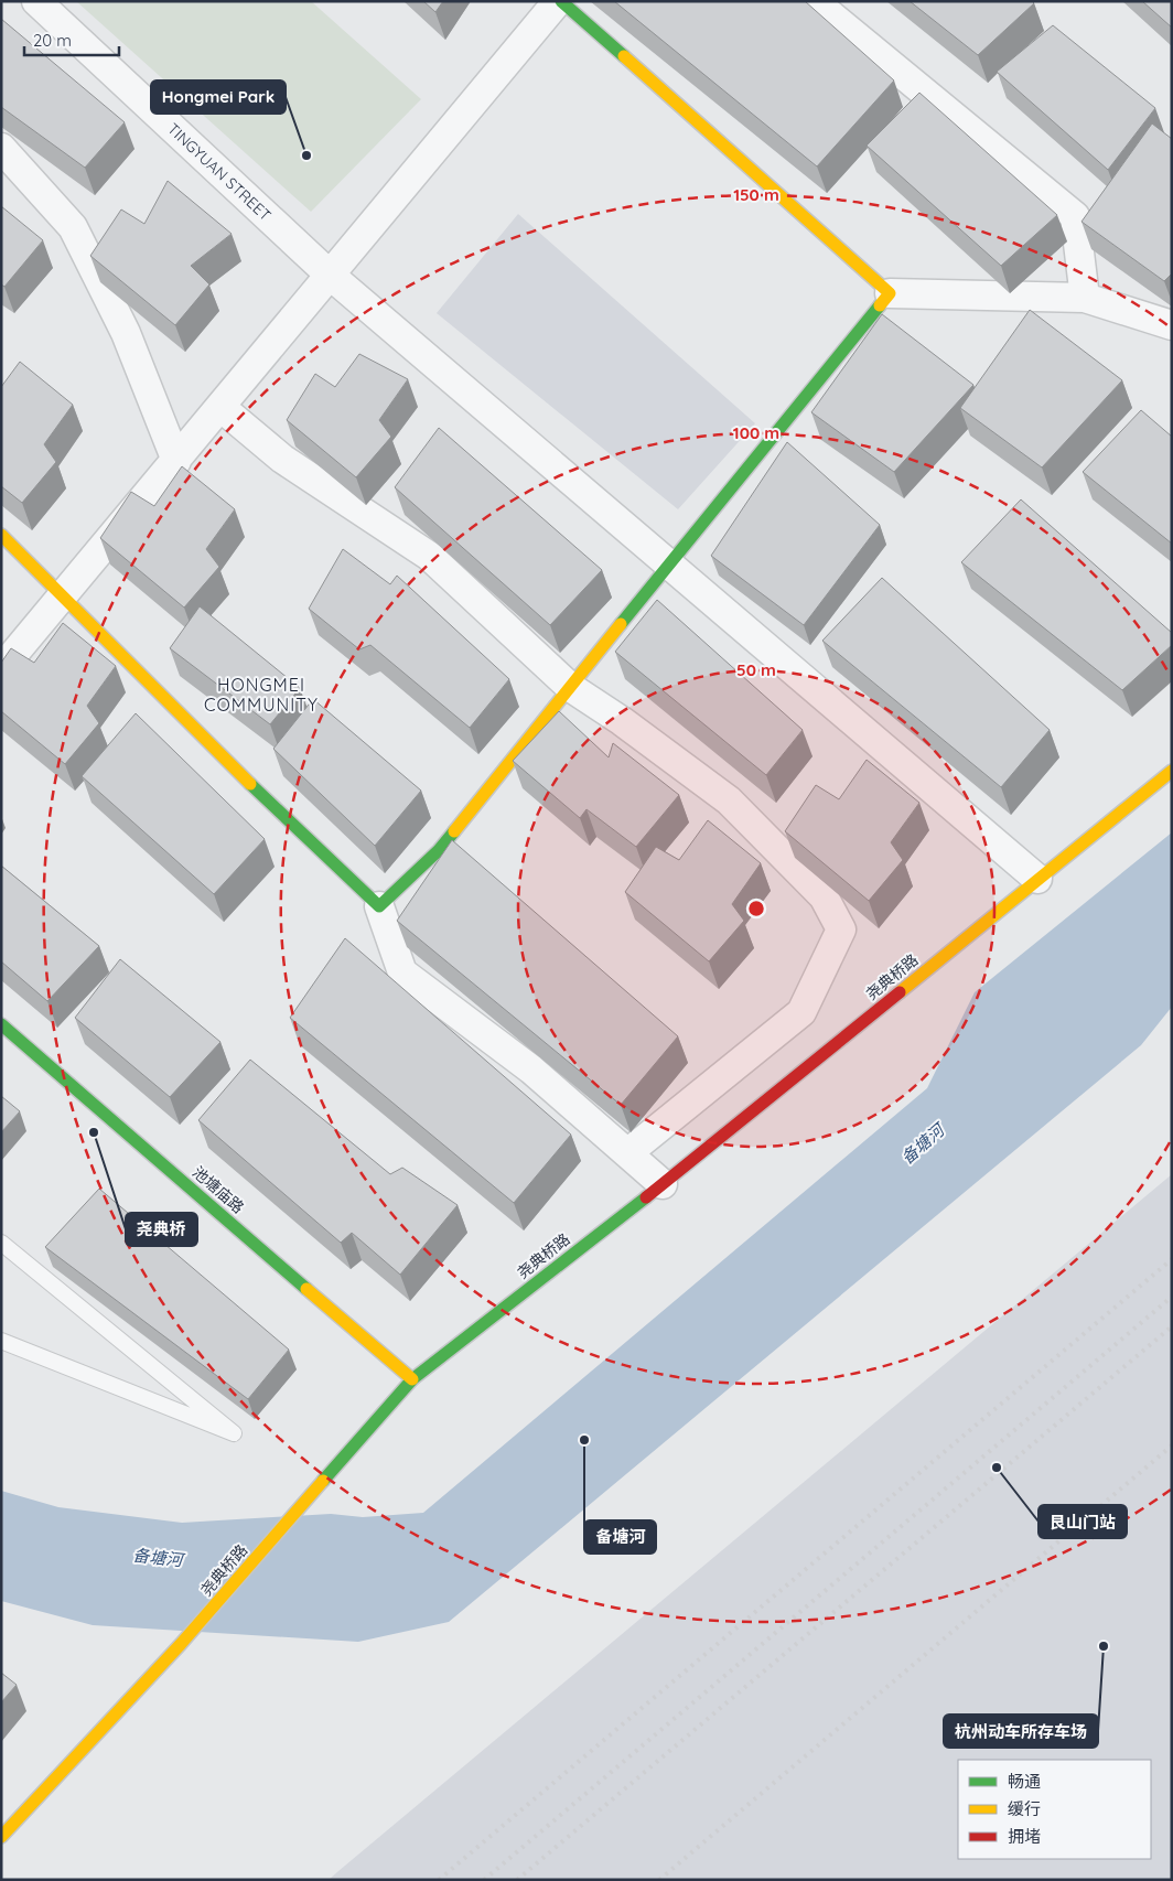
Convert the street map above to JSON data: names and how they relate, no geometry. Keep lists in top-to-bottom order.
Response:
{
  "streets": {
    "street": ["TINGYUAN STREET", "尧典桥路", "池塘庙路"]
  },
  "crossings": [
    ["TINGYUAN STREET", "尧典桥路"],
    ["尧典桥路", "池塘庙路"]
  ],
  "districts": ["HONGMEI COMMUNITY"],
  "water": ["备塘河"],
  "places": [
    "Hongmei Park",
    "尧典桥",
    "备塘河",
    "艮山门站",
    "杭州动车所存车场"
  ],
  "legend": ["畅通", "缓行", "拥堵"],
  "scale_bar": "20 m",
  "rings": ["150 m", "100 m", "50 m"]
}
